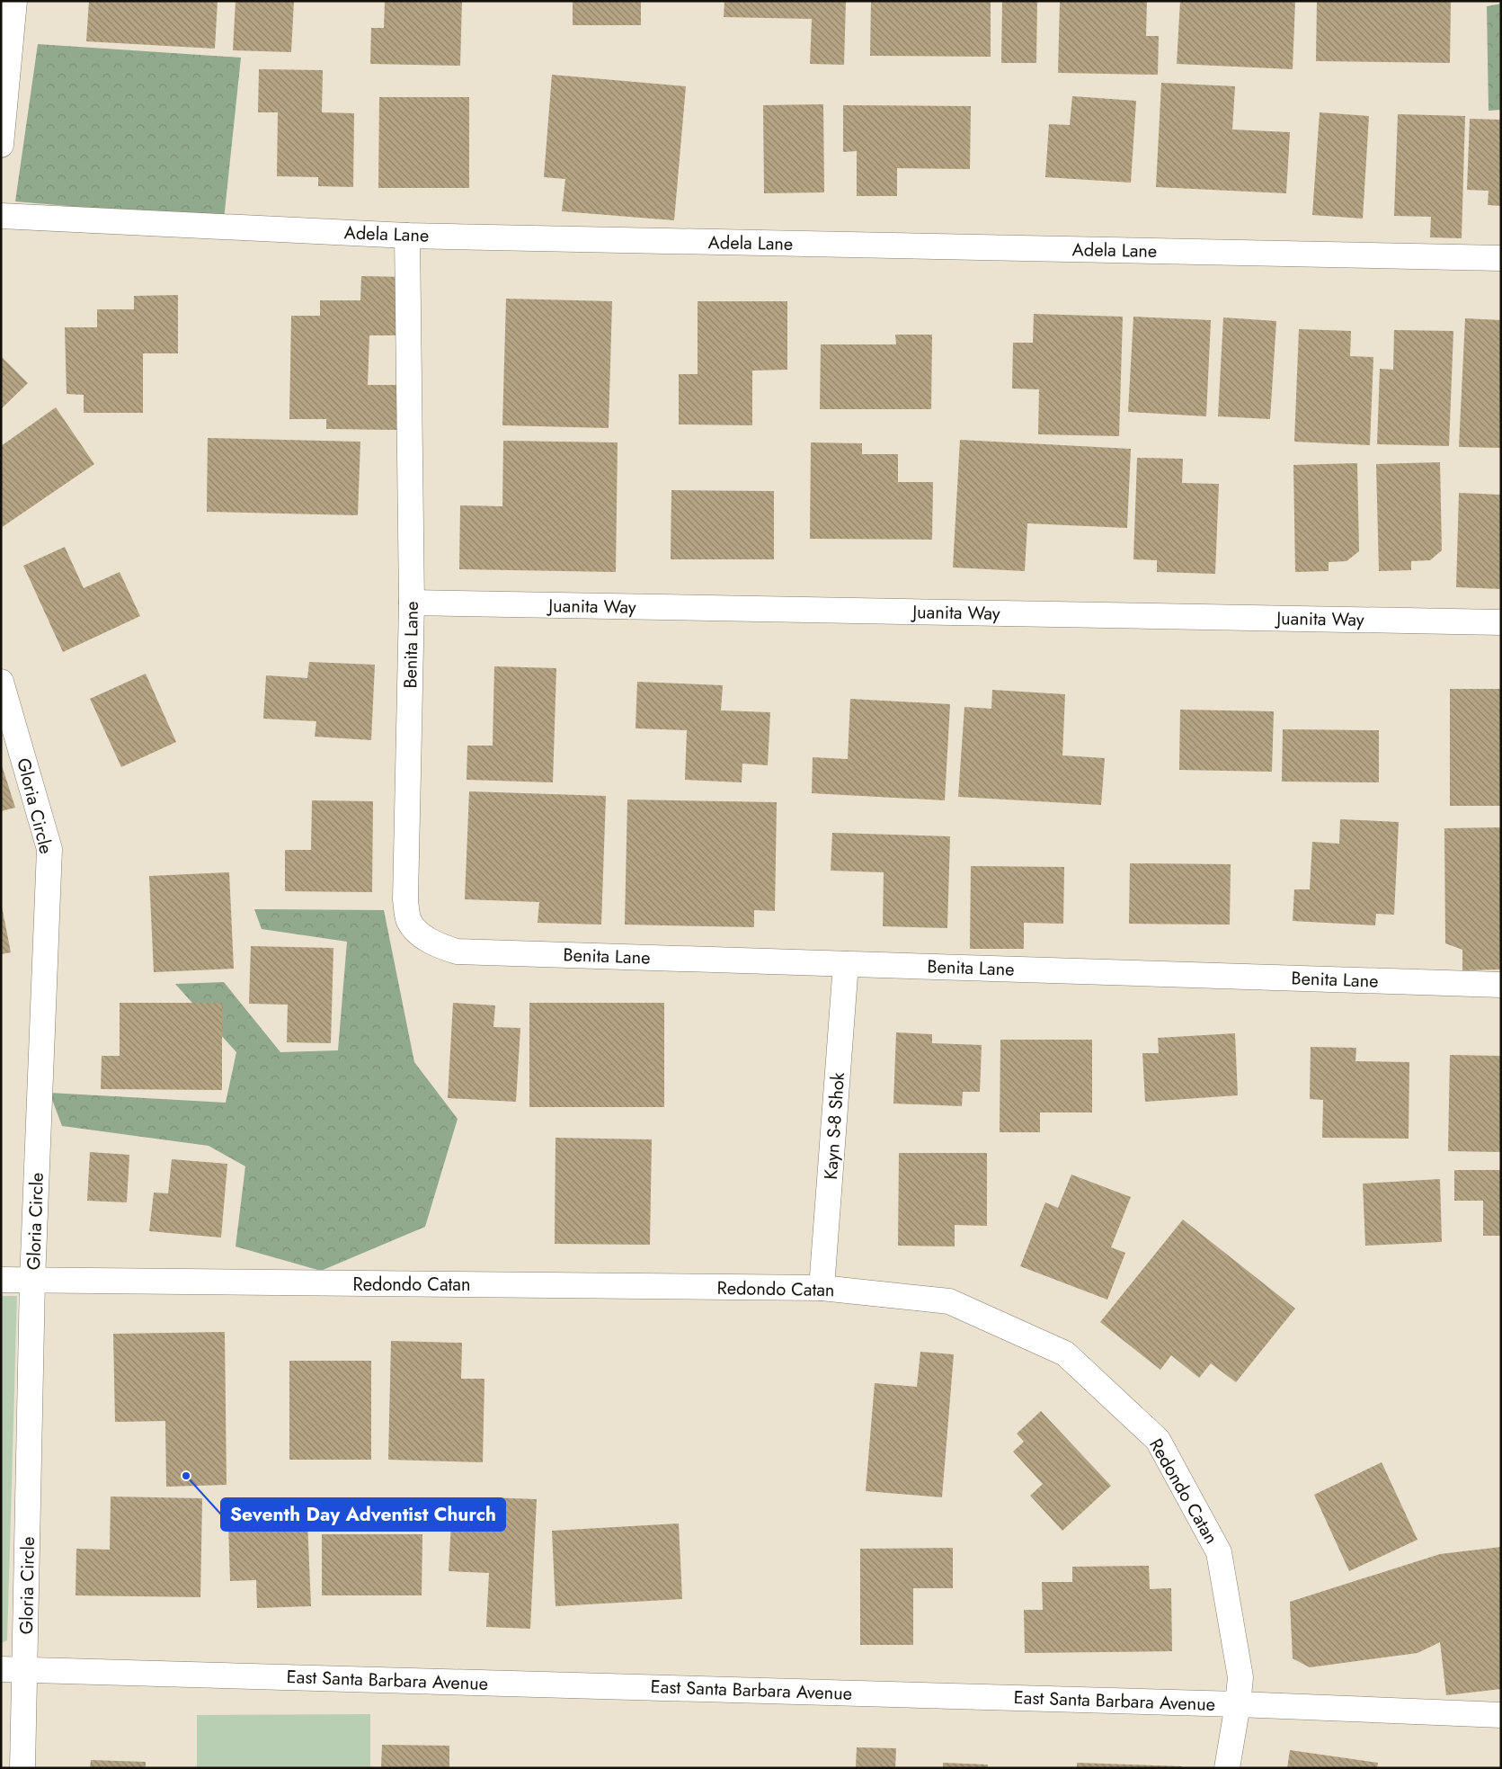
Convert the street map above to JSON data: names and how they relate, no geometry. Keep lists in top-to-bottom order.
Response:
{
  "streets": {
    "street": [
      "Adela Lane",
      "Juanita Way",
      "Benita Lane",
      "Gloria Circle",
      "Kayn S-8 Shok",
      "Redondo Catan",
      "East Santa Barbara Avenue"
    ]
  },
  "crossings": [
    ["Adela Lane", "Benita Lane"],
    ["Juanita Way", "Benita Lane"],
    ["Benita Lane", "Kayn S-8 Shok"],
    ["Gloria Circle", "Redondo Catan"],
    ["Gloria Circle", "East Santa Barbara Avenue"],
    ["Kayn S-8 Shok", "Redondo Catan"],
    ["Redondo Catan", "East Santa Barbara Avenue"]
  ],
  "places": ["Seventh Day Adventist Church"]
}
